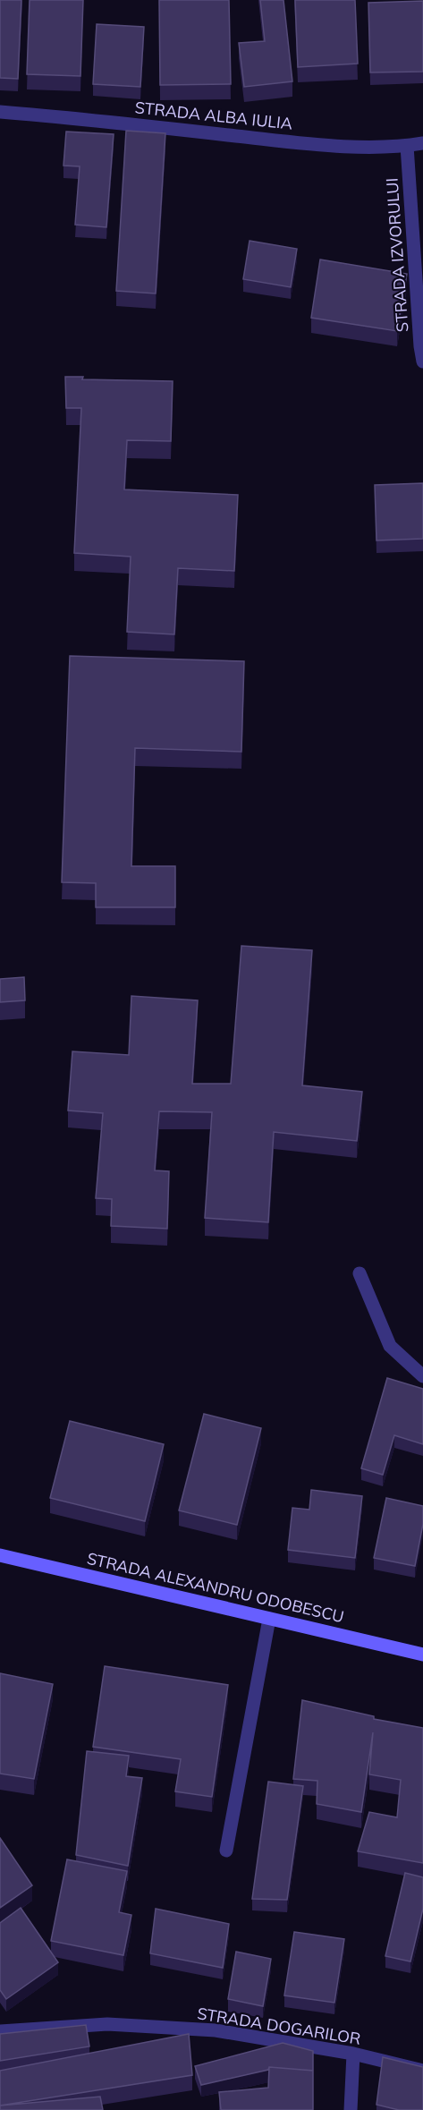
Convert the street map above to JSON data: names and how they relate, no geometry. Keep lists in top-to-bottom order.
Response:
{
  "streets": {
    "main road": ["STRADA ALEXANDRU ODOBESCU"],
    "street": ["STRADA ALBA IULIA", "STRADA IZVORULUI", "STRADA DOGARILOR"]
  },
  "crossings": [
    ["STRADA ALBA IULIA", "STRADA IZVORULUI"]
  ]
}
